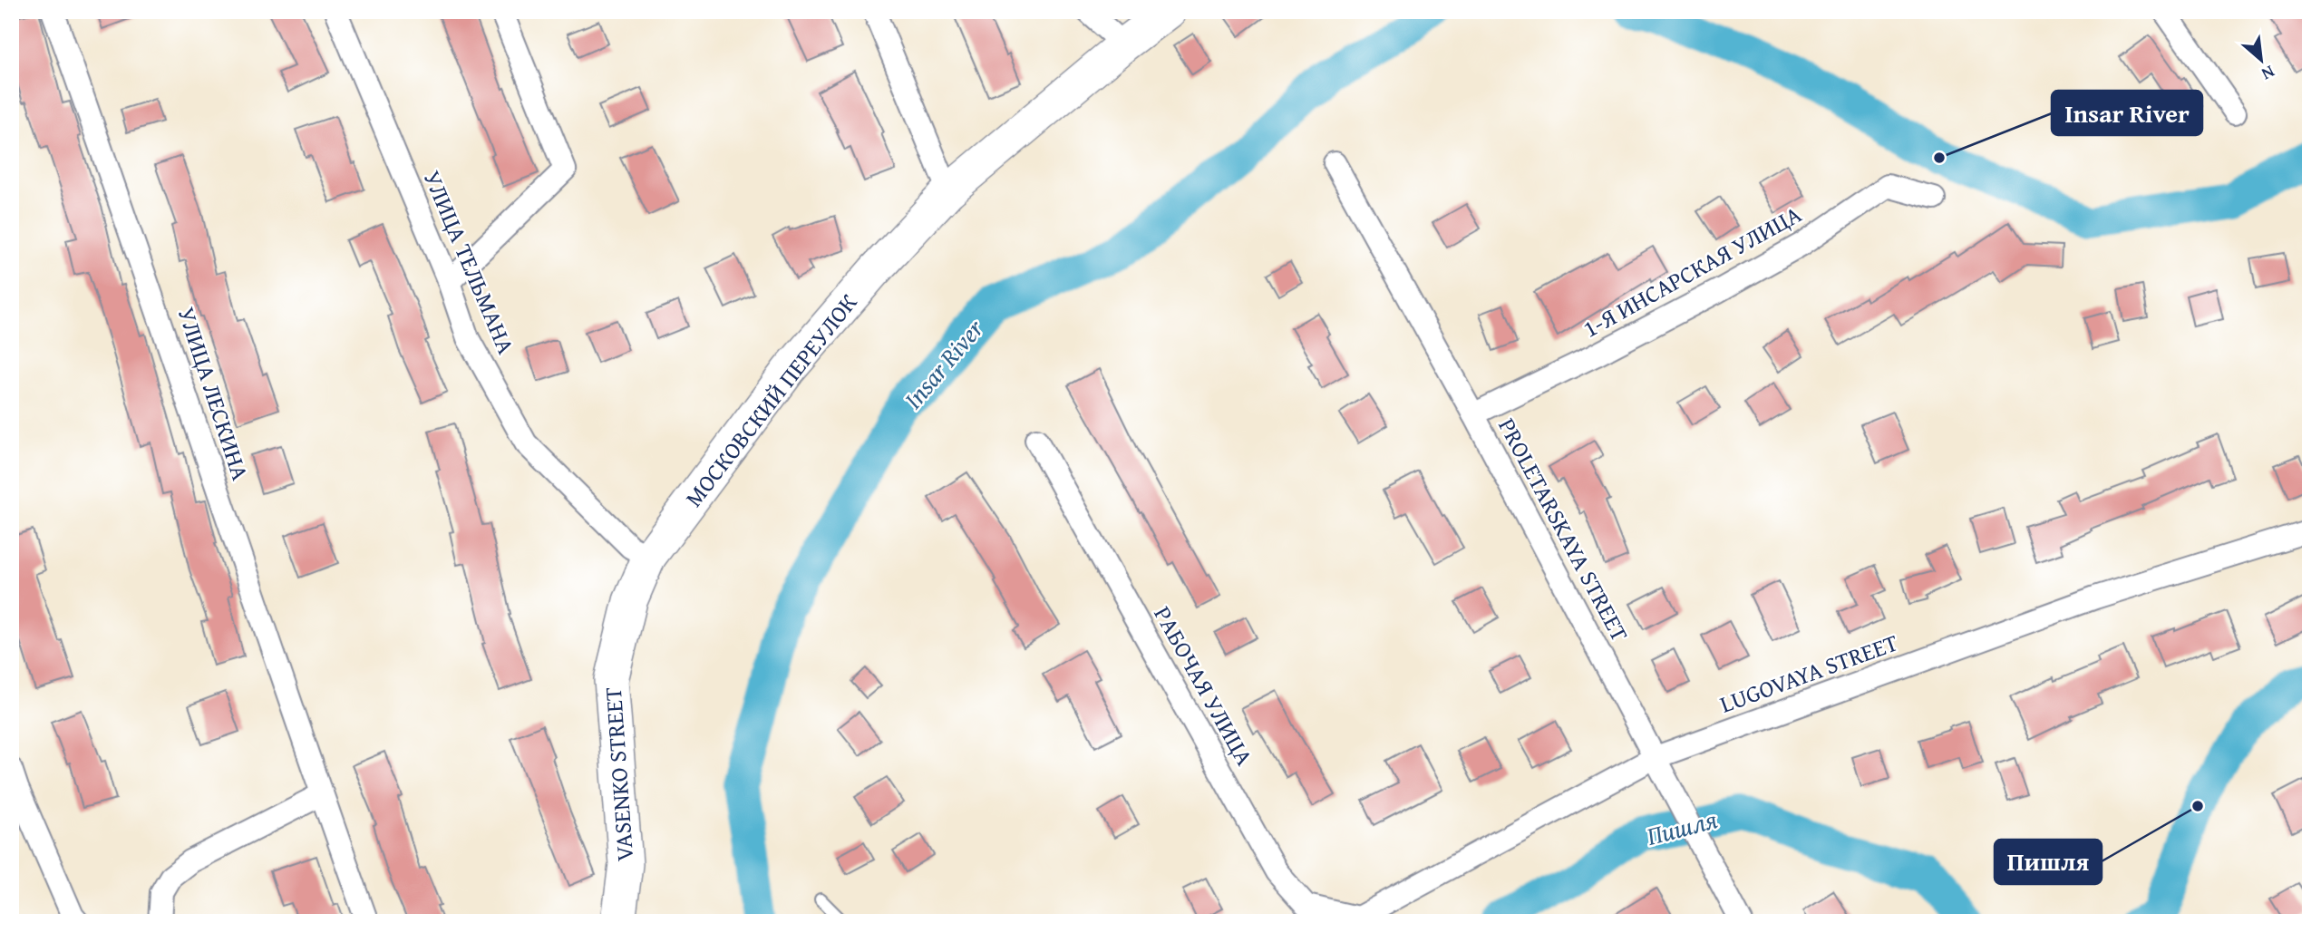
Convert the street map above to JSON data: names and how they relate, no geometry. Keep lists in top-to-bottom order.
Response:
{
  "streets": {
    "street": [
      "УЛИЦА ТЕЛЬМАНА",
      "1-Я ИНСАРСКАЯ УЛИЦА",
      "УЛИЦА ЛЕСКИНА",
      "МОСКОВСКИЙ ПЕРЕУЛОК",
      "PROLETARSKAYA STREET",
      "LUGOVAYA STREET",
      "РАБОЧАЯ УЛИЦА",
      "VASENKO STREET"
    ]
  },
  "crossings": [
    ["УЛИЦА ТЕЛЬМАНА", "МОСКОВСКИЙ ПЕРЕУЛОК"],
    ["УЛИЦА ТЕЛЬМАНА", "VASENKO STREET"],
    ["1-Я ИНСАРСКАЯ УЛИЦА", "PROLETARSKAYA STREET"],
    ["МОСКОВСКИЙ ПЕРЕУЛОК", "VASENKO STREET"],
    ["PROLETARSKAYA STREET", "LUGOVAYA STREET"],
    ["LUGOVAYA STREET", "РАБОЧАЯ УЛИЦА"]
  ],
  "water": ["Insar River", "Пишля"],
  "places": ["Insar River", "Пишля"],
  "north": "bottom right"
}
